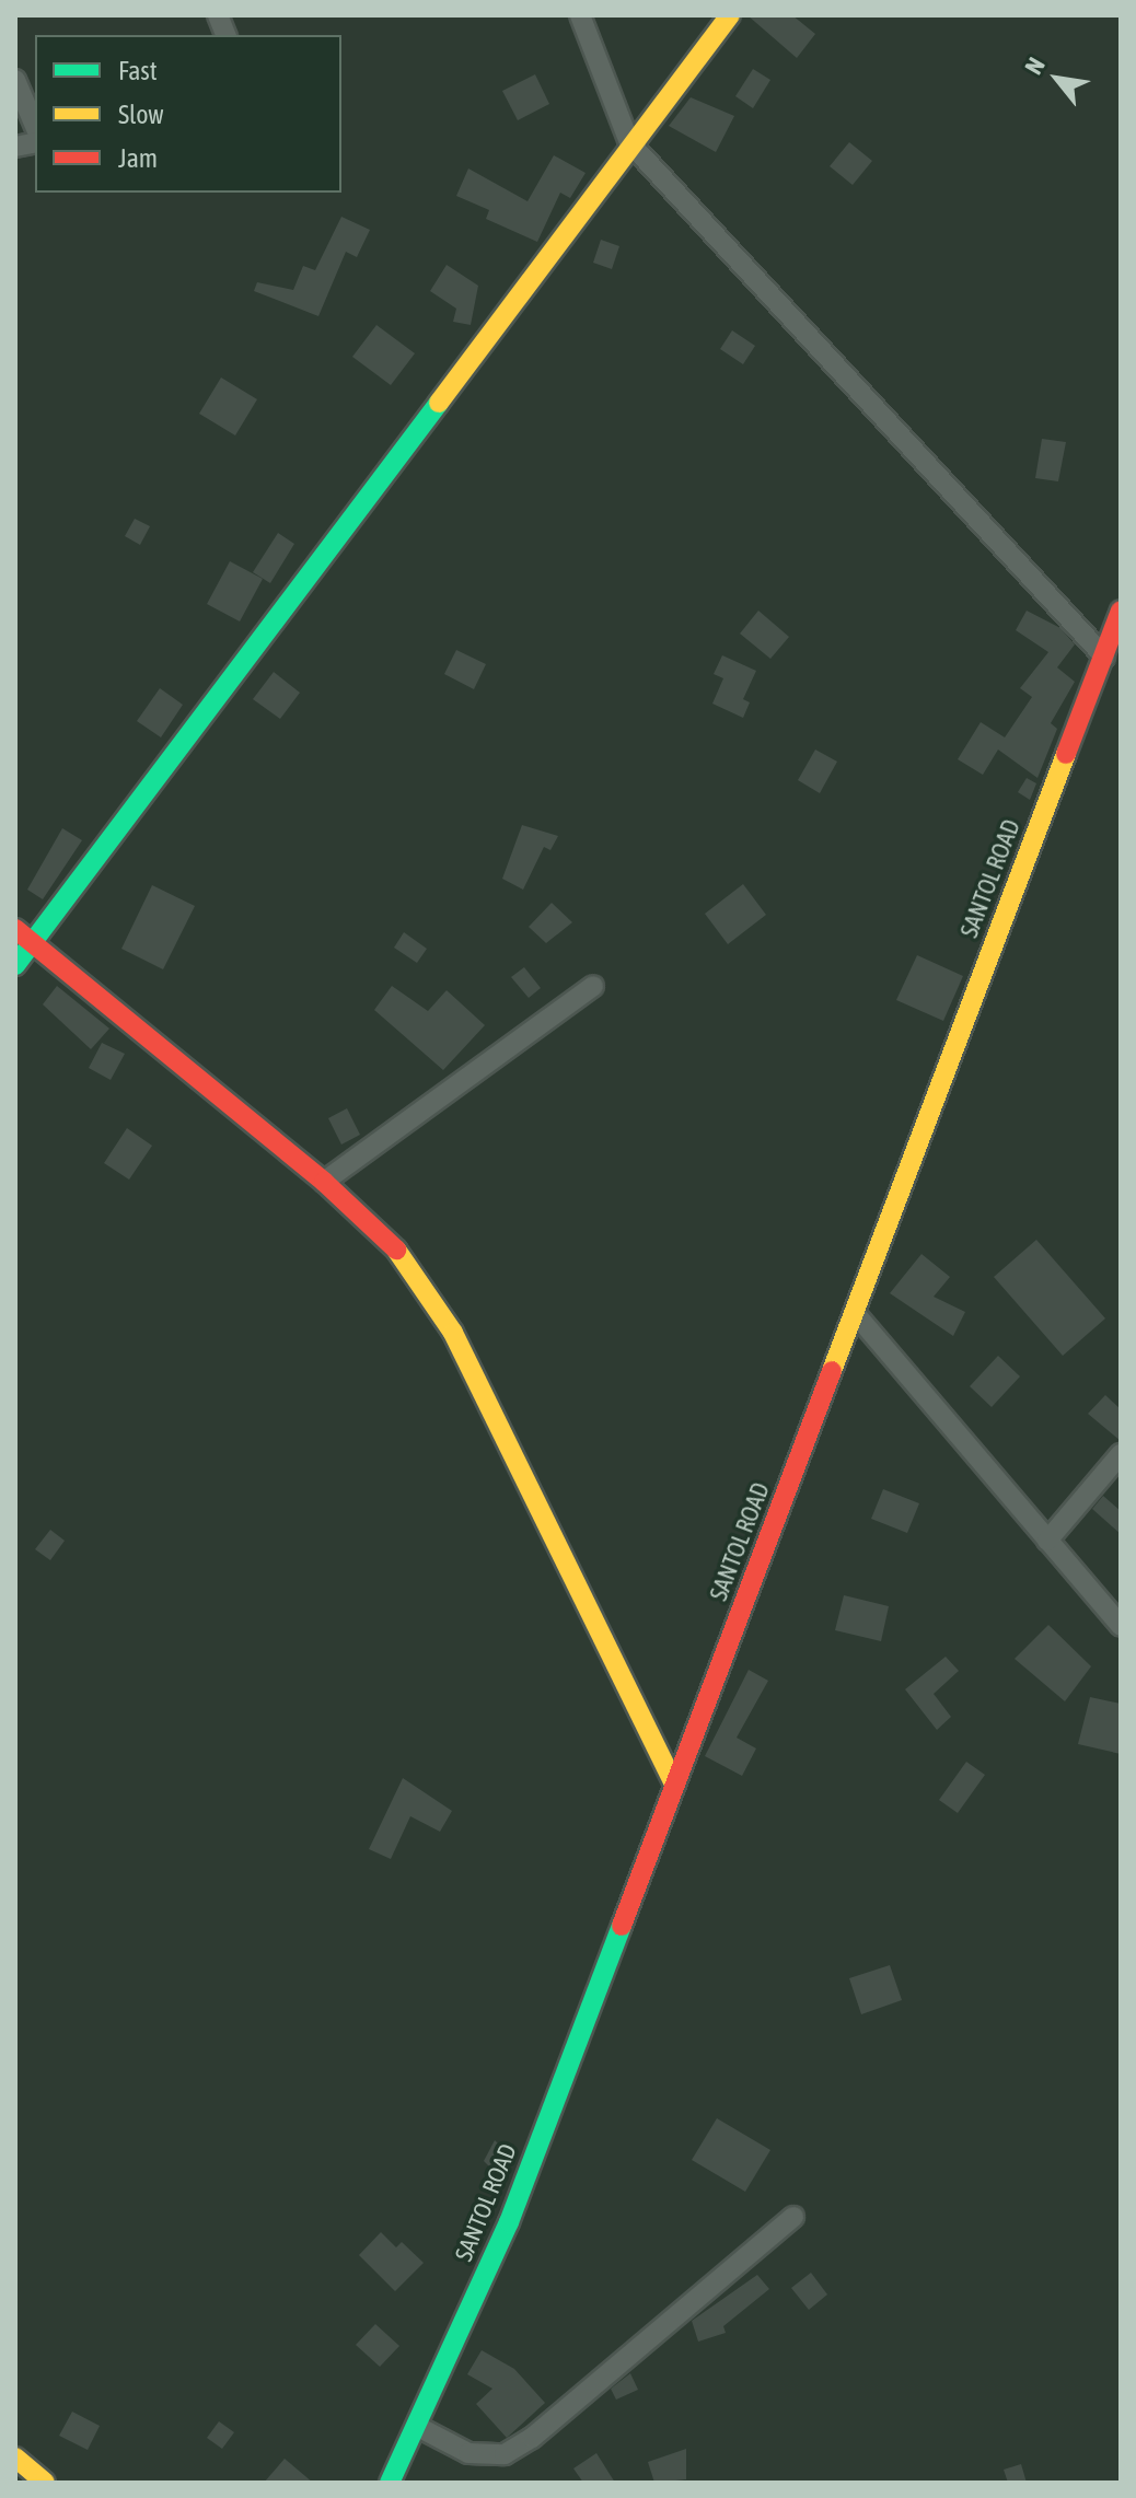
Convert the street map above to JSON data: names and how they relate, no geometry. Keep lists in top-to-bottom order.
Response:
{
  "streets": {
    "street": ["SANTOL ROAD"]
  },
  "legend": ["Fast", "Slow", "Jam"],
  "north": "top left"
}
